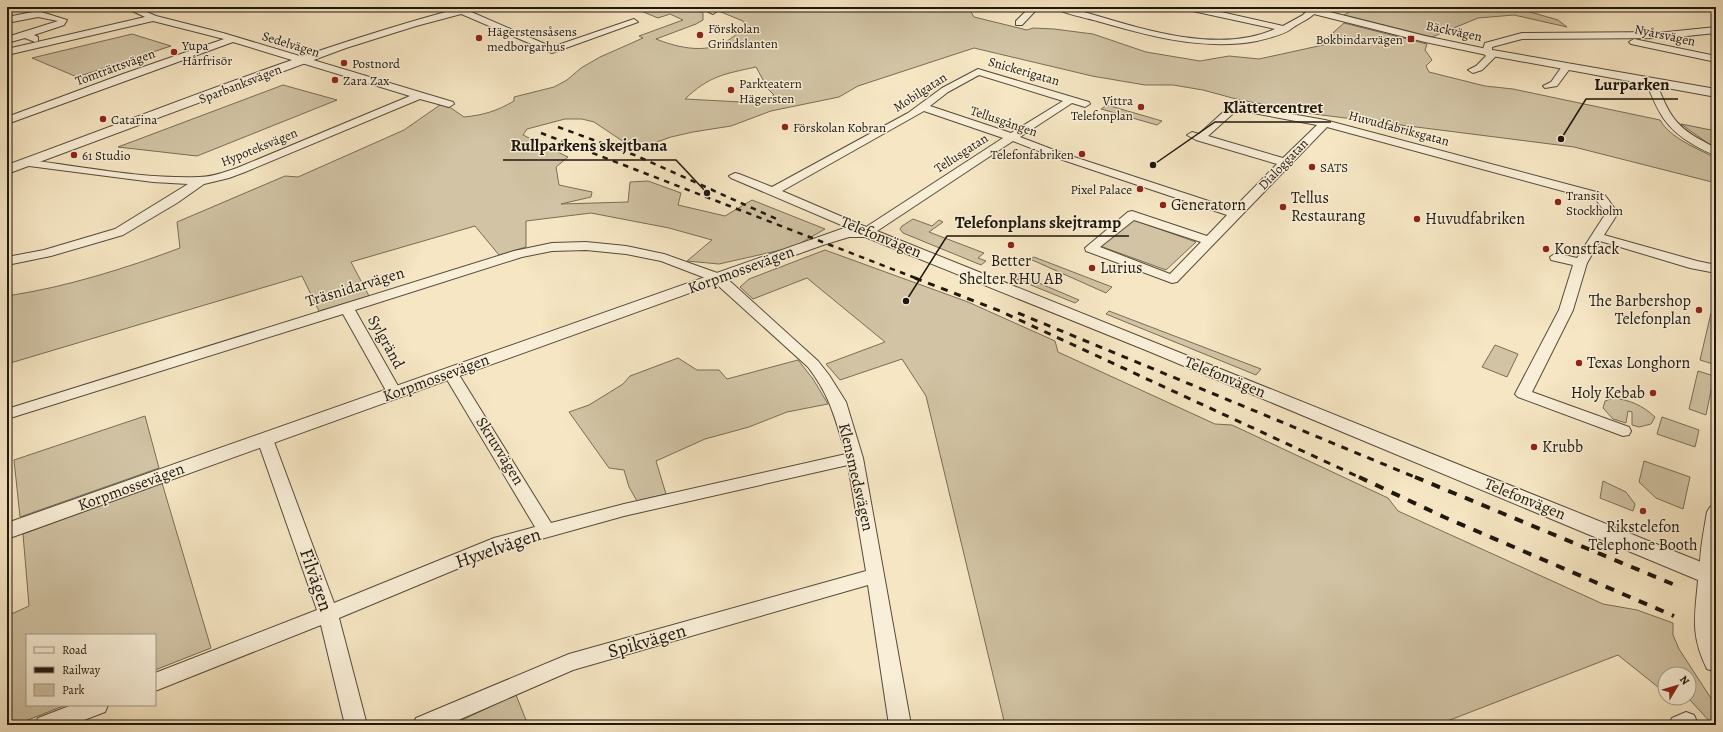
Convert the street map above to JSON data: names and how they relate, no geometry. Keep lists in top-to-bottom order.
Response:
{
  "streets": {
    "street": [
      "Bäckvägen",
      "Nyårsvägen",
      "Sedelvägen",
      "Tomträttsvägen",
      "Snickerigatan",
      "Sparbanksvägen",
      "Mobilgatan",
      "Tellusgången",
      "Huvudfabriksgatan",
      "Hypoteksvägen",
      "Tellusgatan",
      "Dialoggatan",
      "Telefonvägen",
      "Korpmossevägen",
      "Träsnidarvägen",
      "Sylgränd",
      "Skruvvägen",
      "Klensmedsvägen",
      "Hyvelvägen",
      "Filvägen",
      "Spikvägen"
    ]
  },
  "crossings": [
    ["Sedelvägen", "Tomträttsvägen"],
    ["Sedelvägen", "Sparbanksvägen"],
    ["Sedelvägen", "Hypoteksvägen"],
    ["Snickerigatan", "Mobilgatan"],
    ["Snickerigatan", "Tellusgatan"],
    ["Sparbanksvägen", "Hypoteksvägen"],
    ["Mobilgatan", "Tellusgången"],
    ["Mobilgatan", "Telefonvägen"],
    ["Tellusgången", "Tellusgatan"],
    ["Tellusgången", "Dialoggatan"],
    ["Huvudfabriksgatan", "Dialoggatan"],
    ["Tellusgatan", "Telefonvägen"],
    ["Tellusgatan", "Korpmossevägen"],
    ["Telefonvägen", "Korpmossevägen"],
    ["Korpmossevägen", "Träsnidarvägen"],
    ["Korpmossevägen", "Sylgränd"],
    ["Korpmossevägen", "Skruvvägen"],
    ["Korpmossevägen", "Klensmedsvägen"],
    ["Korpmossevägen", "Filvägen"],
    ["Träsnidarvägen", "Sylgränd"],
    ["Träsnidarvägen", "Klensmedsvägen"],
    ["Skruvvägen", "Hyvelvägen"],
    ["Klensmedsvägen", "Hyvelvägen"],
    ["Klensmedsvägen", "Spikvägen"],
    ["Hyvelvägen", "Filvägen"]
  ],
  "places": {
    "other": [
      "Förskolan Grindslanten",
      "Hägerstensåsens medborgarhus",
      "Yupa Hårfrisör",
      "Postnord",
      "Zara Zax",
      "Parkteatern Hägersten",
      "Vittra Telefonplan",
      "Catarina",
      "Förskolan Kobran",
      "Lurparken",
      "Telefonfabriken",
      "61 Studio",
      "Klättercentret",
      "SATS",
      "Pixel Palace",
      "Rullparkens skejtbana",
      "Transit Stockholm",
      "Generatorn",
      "Tellus Restaurang",
      "Huvudfabriken",
      "Better Shelter RHU AB",
      "Konstfack",
      "Lurius",
      "Telefonplans skejtramp",
      "The Barbershop Telefonplan",
      "Texas Longhorn",
      "Holy Kebab",
      "Krubb",
      "Rikstelefon Telephone Booth"
    ],
    "transit": ["Bokbindarvägen"]
  },
  "legend": ["Road", "Railway", "Park"],
  "north": "top right"
}
